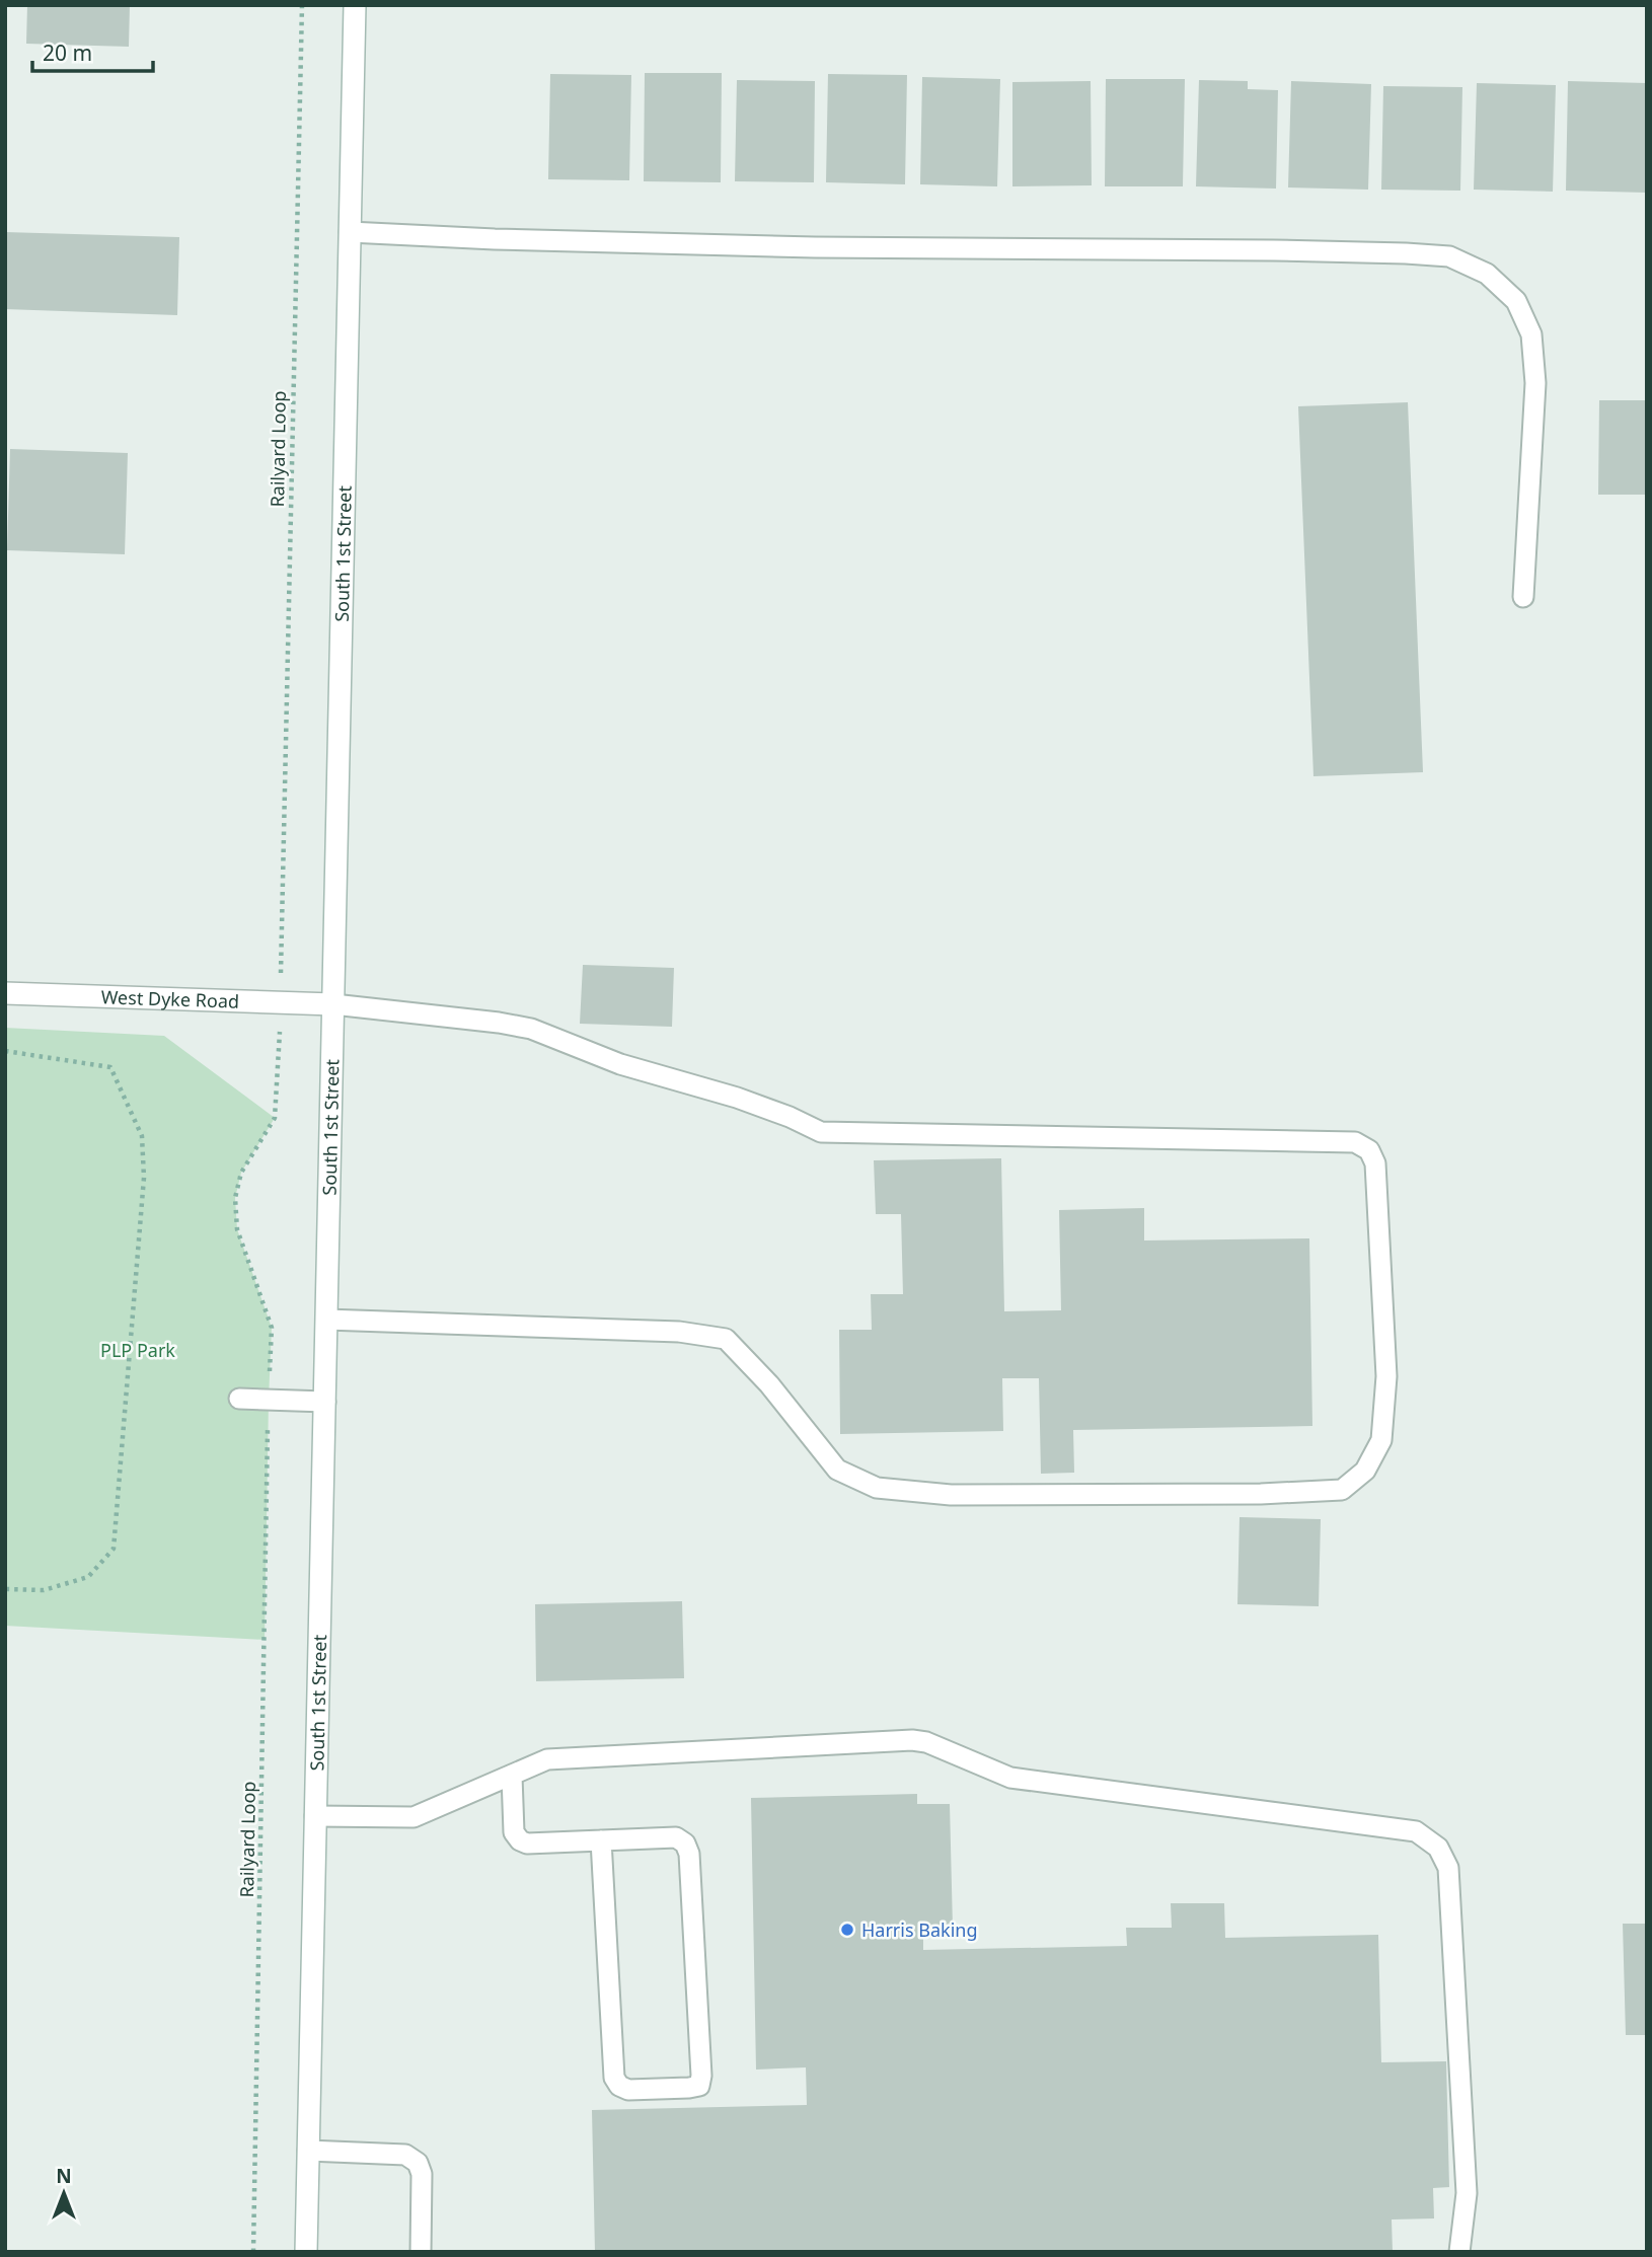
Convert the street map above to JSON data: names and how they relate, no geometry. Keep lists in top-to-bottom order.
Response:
{
  "streets": {
    "main road": ["South 1st Street", "West Dyke Road"],
    "path": ["Railyard Loop"]
  },
  "crossings": [
    ["South 1st Street", "West Dyke Road"]
  ],
  "parks": ["PLP Park"],
  "places": ["Harris Baking"],
  "scale_bar": "20 m",
  "north": "top"
}
